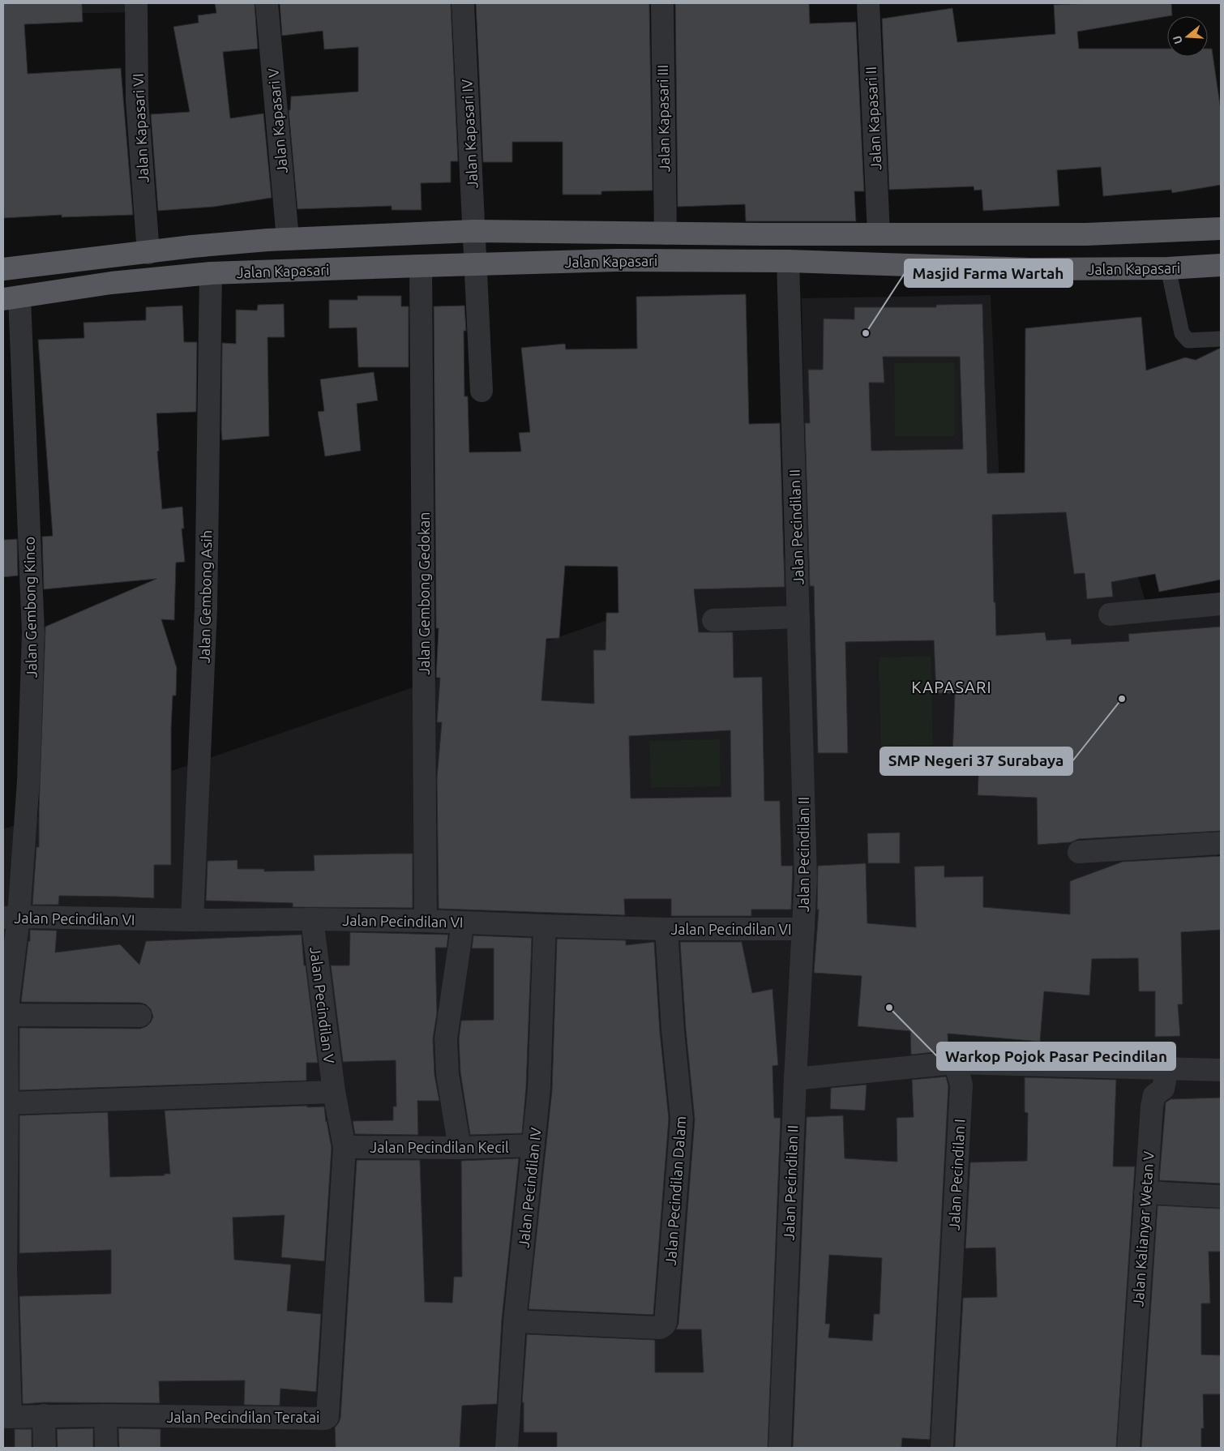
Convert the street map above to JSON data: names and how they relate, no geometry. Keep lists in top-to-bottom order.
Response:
{
  "streets": {
    "highway": ["Jalan Kapasari"],
    "street": [
      "Jalan Kapasari III",
      "Jalan Kapasari II",
      "Jalan Kapasari V",
      "Jalan Kapasari VI",
      "Jalan Kapasari IV",
      "Jalan Pecindilan II",
      "Jalan Gembong Gedokan",
      "Jalan Gembong Asih",
      "Jalan Gembong Kinco",
      "Jalan Pecindilan VI",
      "Jalan Pecindilan V",
      "Jalan Pecindilan Kecil",
      "Jalan Pecindilan I",
      "Jalan Pecindilan IV",
      "Jalan Pecindilan Dalam",
      "Jalan Kalianyar Wetan V",
      "Jalan Pecindilan Teratai"
    ]
  },
  "crossings": [
    ["Jalan Kapasari III", "Jalan Kapasari"],
    ["Jalan Kapasari II", "Jalan Kapasari"],
    ["Jalan Kapasari V", "Jalan Kapasari"],
    ["Jalan Kapasari VI", "Jalan Kapasari"],
    ["Jalan Kapasari IV", "Jalan Kapasari"],
    ["Jalan Kapasari", "Jalan Pecindilan II"],
    ["Jalan Kapasari", "Jalan Gembong Gedokan"],
    ["Jalan Kapasari", "Jalan Gembong Asih"],
    ["Jalan Kapasari", "Jalan Gembong Kinco"],
    ["Jalan Pecindilan II", "Jalan Pecindilan VI"],
    ["Jalan Gembong Gedokan", "Jalan Pecindilan VI"],
    ["Jalan Gembong Asih", "Jalan Pecindilan VI"],
    ["Jalan Gembong Kinco", "Jalan Pecindilan VI"],
    ["Jalan Gembong Kinco", "Jalan Pecindilan Teratai"],
    ["Jalan Pecindilan VI", "Jalan Pecindilan V"],
    ["Jalan Pecindilan VI", "Jalan Pecindilan IV"],
    ["Jalan Pecindilan VI", "Jalan Pecindilan Dalam"],
    ["Jalan Pecindilan V", "Jalan Pecindilan Teratai"],
    ["Jalan Pecindilan Kecil", "Jalan Pecindilan IV"],
    ["Jalan Pecindilan Kecil", "Jalan Pecindilan Teratai"],
    ["Jalan Pecindilan IV", "Jalan Pecindilan Dalam"]
  ],
  "districts": ["KAPASARI"],
  "places": ["Masjid Farma Wartah", "SMP Negeri 37 Surabaya", "Warkop Pojok Pasar Pecindilan"],
  "north": "left"
}
